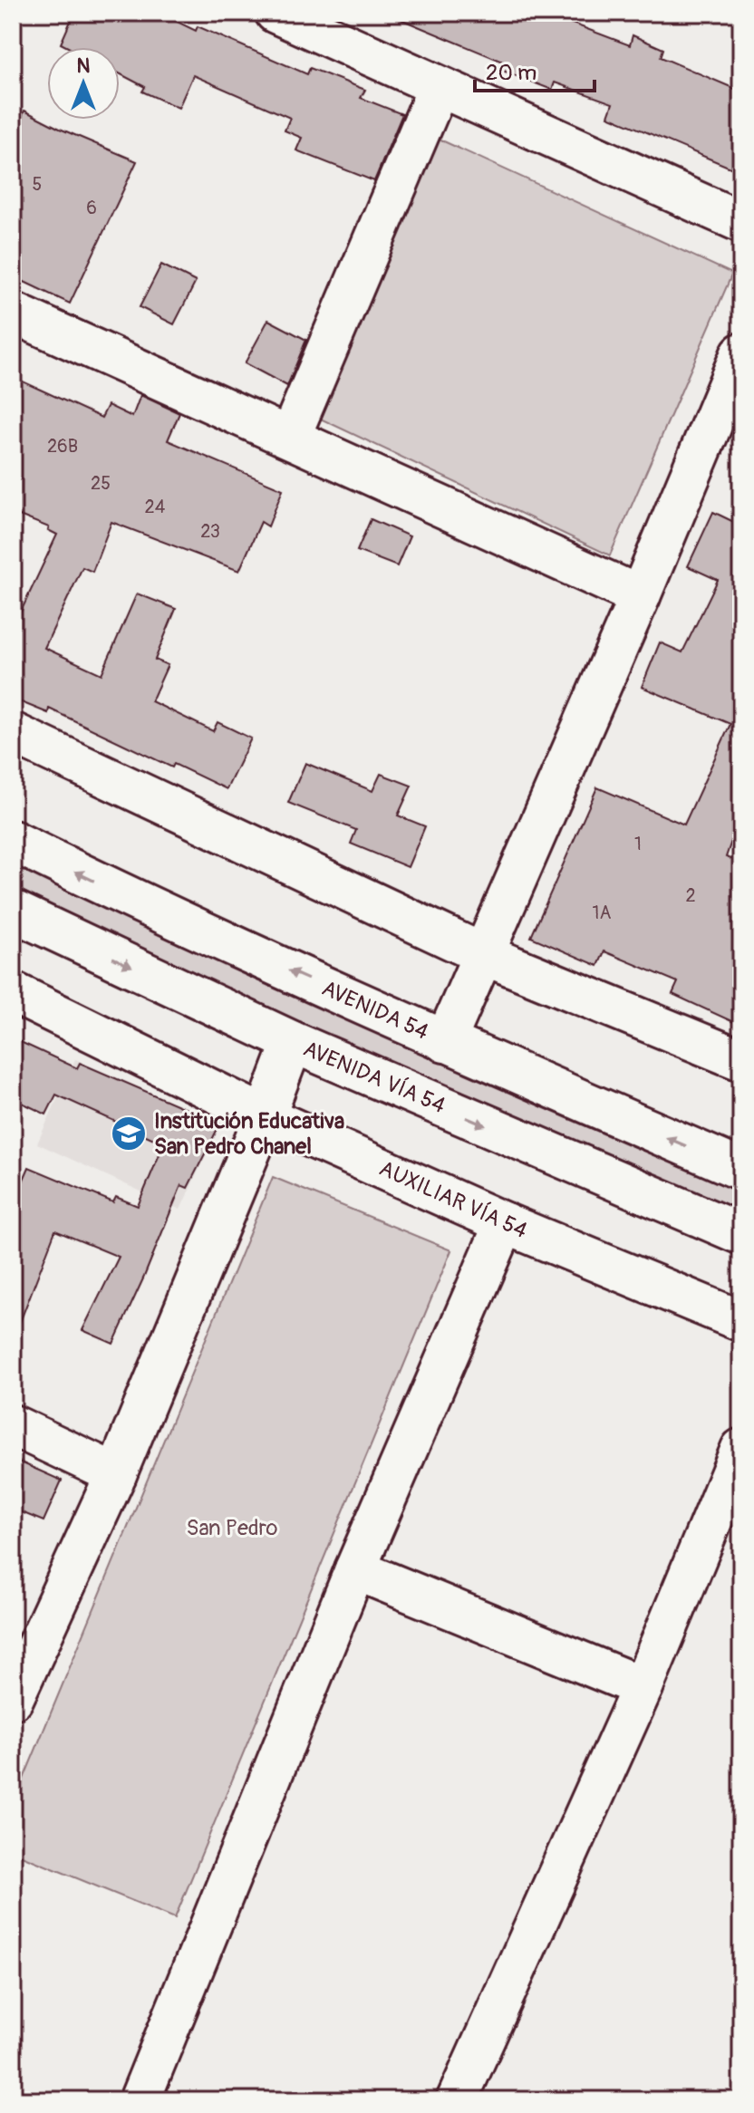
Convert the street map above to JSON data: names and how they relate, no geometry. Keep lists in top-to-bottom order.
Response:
{
  "streets": {
    "street": ["AVENIDA 54", "AVENIDA VÍA 54", "AUXILIAR VÍA 54"]
  },
  "parks": ["San Pedro"],
  "places": {
    "school or university": ["Institución Educativa San Pedro Chanel"]
  },
  "house_numbers": [
    "5",
    "6",
    "26B",
    "25",
    "24",
    "23",
    "1",
    "2",
    "1A"
  ],
  "scale_bar": "20 m",
  "north": "top"
}
